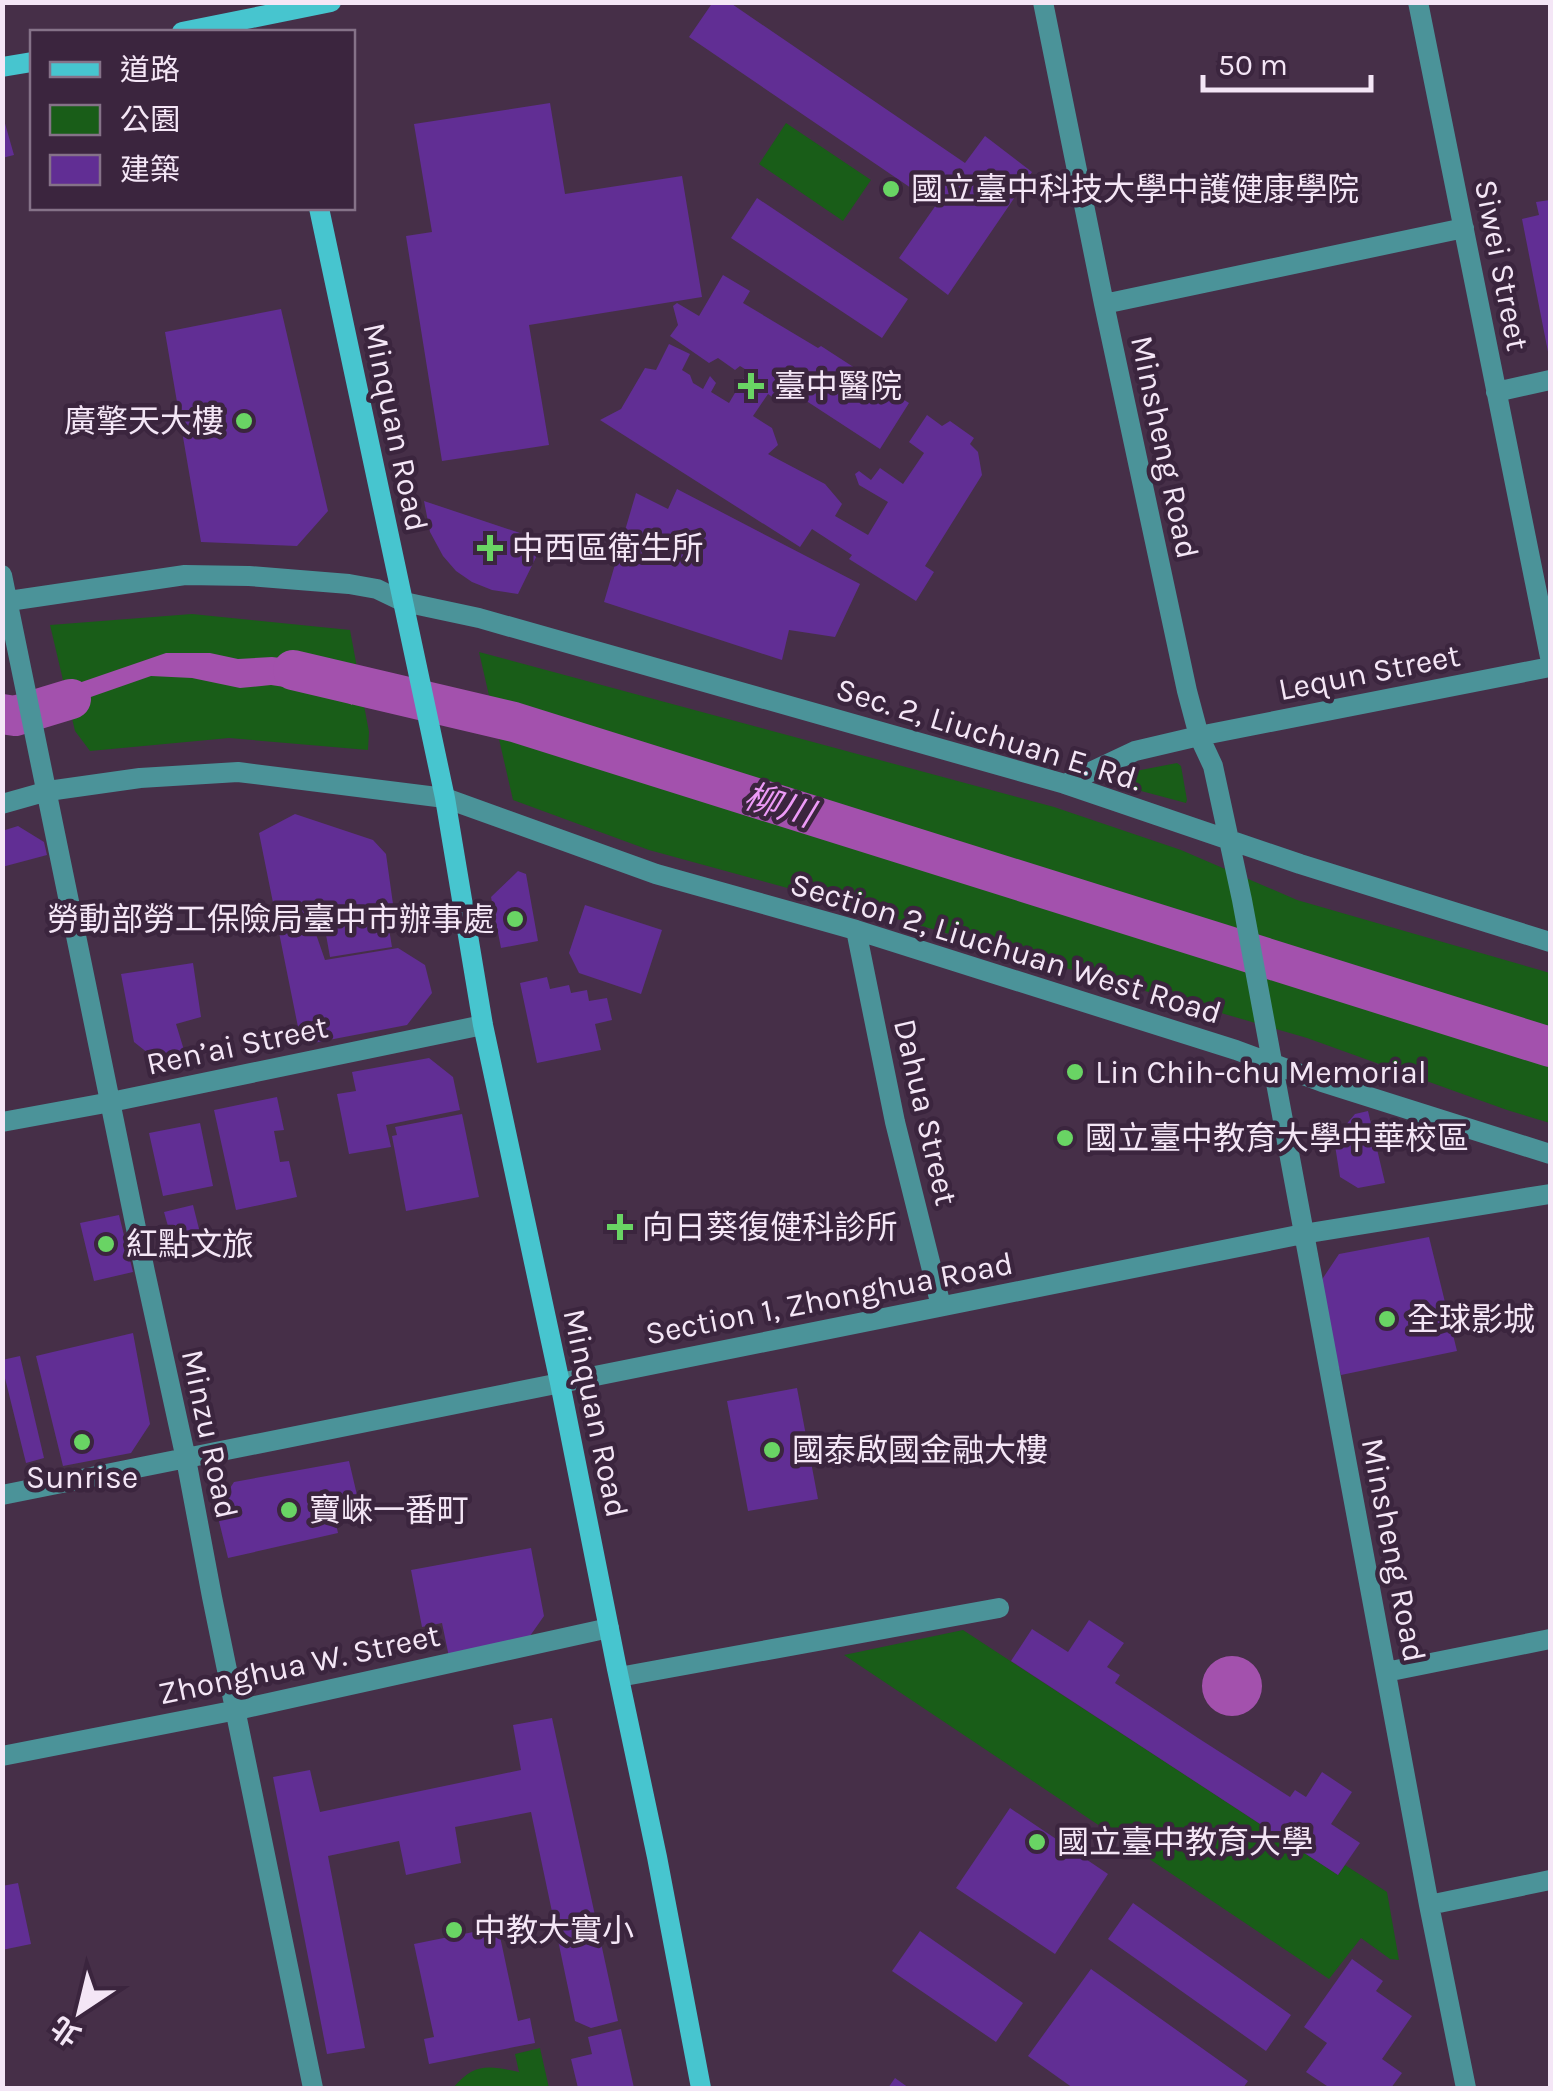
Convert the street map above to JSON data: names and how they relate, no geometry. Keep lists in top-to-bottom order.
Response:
{
  "streets": {
    "main road": ["Minquan Road"],
    "street": [
      "Siwei Street",
      "Minsheng Road",
      "Lequn Street",
      "Sec. 2, Liuchuan E. Rd.",
      "Section 2, Liuchuan West Road",
      "Ren’ai Street",
      "Dahua Street",
      "Section 1, Zhonghua Road",
      "Minzu Road",
      "Zhonghua W. Street"
    ]
  },
  "crossings": [
    ["Minquan Road", "Sec. 2, Liuchuan E. Rd."],
    ["Minquan Road", "Section 2, Liuchuan West Road"],
    ["Minquan Road", "Ren’ai Street"],
    ["Minquan Road", "Section 1, Zhonghua Road"],
    ["Minquan Road", "Zhonghua W. Street"],
    ["Minsheng Road", "Lequn Street"],
    ["Minsheng Road", "Sec. 2, Liuchuan E. Rd."],
    ["Minsheng Road", "Section 2, Liuchuan West Road"],
    ["Minsheng Road", "Section 1, Zhonghua Road"],
    ["Lequn Street", "Sec. 2, Liuchuan E. Rd."],
    ["Sec. 2, Liuchuan E. Rd.", "Minzu Road"],
    ["Section 2, Liuchuan West Road", "Dahua Street"],
    ["Section 2, Liuchuan West Road", "Minzu Road"],
    ["Ren’ai Street", "Minzu Road"],
    ["Dahua Street", "Section 1, Zhonghua Road"],
    ["Section 1, Zhonghua Road", "Minzu Road"],
    ["Minzu Road", "Zhonghua W. Street"]
  ],
  "water": ["柳川"],
  "places": {
    "other": [
      "國立臺中科技大學中護健康學院",
      "廣擎天大樓",
      "勞動部勞工保險局臺中市辦事處",
      "Lin Chih-chu Memorial",
      "國立臺中教育大學中華校區",
      "紅點文旅",
      "全球影城",
      "Sunrise",
      "國泰啟國金融大樓",
      "寶崍一番町",
      "國立臺中教育大學",
      "中教大實小"
    ],
    "health": ["臺中醫院", "中西區衛生所", "向日葵復健科診所"]
  },
  "legend": ["道路", "公園", "建築"],
  "scale_bar": "50 m",
  "north": "bottom left"
}
